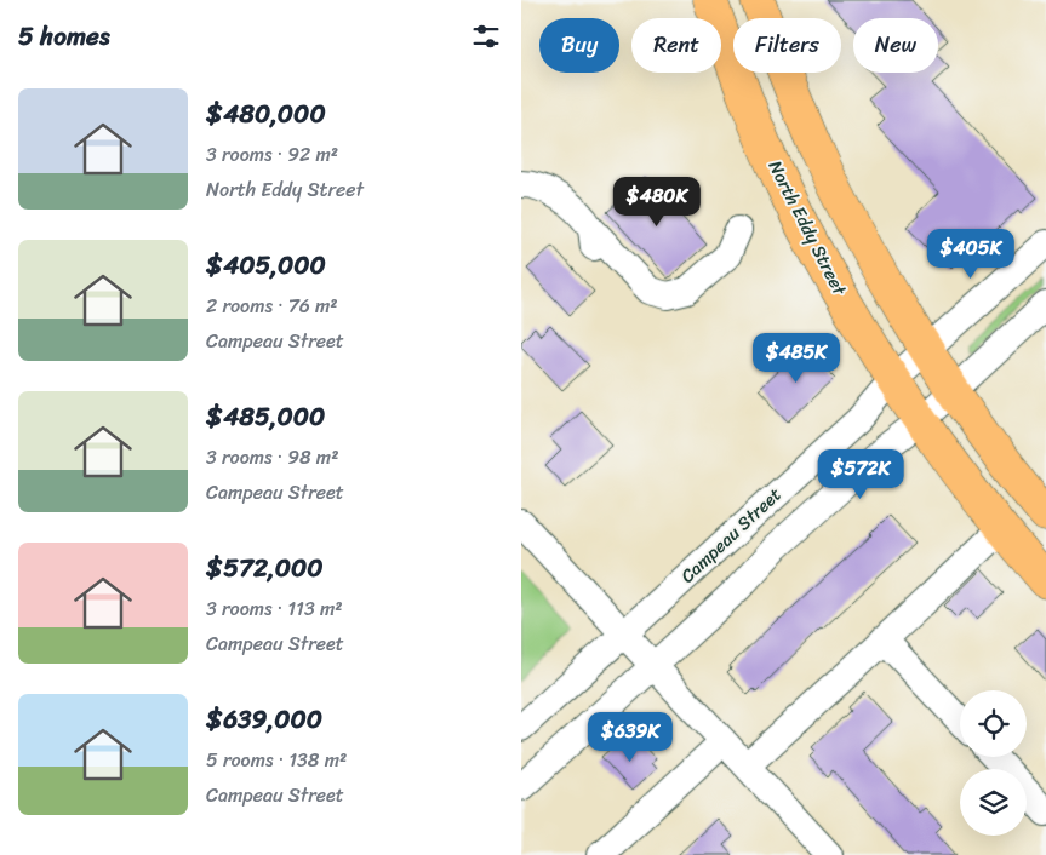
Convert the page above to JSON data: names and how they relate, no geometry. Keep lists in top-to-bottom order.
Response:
{
  "streets": {
    "main road": ["North Eddy Street"],
    "street": ["Campeau Street"]
  },
  "crossings": [
    ["North Eddy Street", "Campeau Street"]
  ],
  "page": {
    "heading": "5 homes",
    "chip": [
      "Buy",
      "Rent",
      "Filters",
      "New"
    ],
    "list": [
      {
        "name": "$480,000",
        "note": "3 rooms · 92 m² · North Eddy Street"
      },
      {
        "name": "$405,000",
        "note": "2 rooms · 76 m² · Campeau Street"
      },
      {
        "name": "$485,000",
        "note": "3 rooms · 98 m² · Campeau Street"
      },
      {
        "name": "$572,000",
        "note": "3 rooms · 113 m² · Campeau Street"
      },
      {
        "name": "$639,000",
        "note": "5 rooms · 138 m² · Campeau Street"
      }
    ],
    "price": [
      "$480K",
      "$405K",
      "$485K",
      "$572K",
      "$639K"
    ]
  }
}
